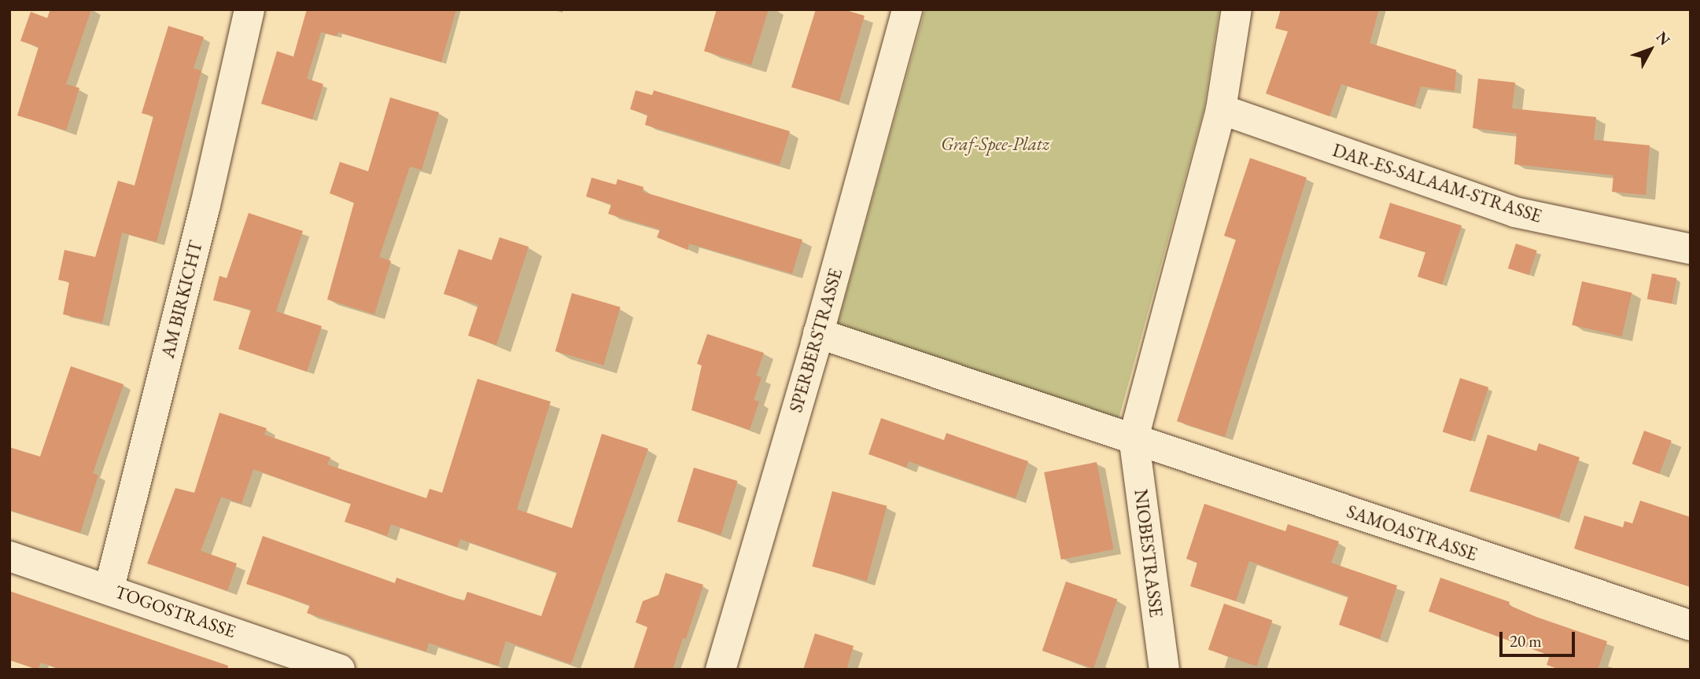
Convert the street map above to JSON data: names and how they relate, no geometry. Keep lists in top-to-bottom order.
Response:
{
  "streets": {
    "street": [
      "DAR-ES-SALAAM-STRASSE",
      "AM BIRKICHT",
      "SPERBERSTRASSE",
      "SAMOASTRASSE",
      "NIOBESTRASSE",
      "TOGOSTRASSE"
    ]
  },
  "crossings": [
    ["AM BIRKICHT", "TOGOSTRASSE"],
    ["SAMOASTRASSE", "NIOBESTRASSE"]
  ],
  "parks": ["Graf-Spee-Platz"],
  "scale_bar": "20 m",
  "north": "top right"
}
